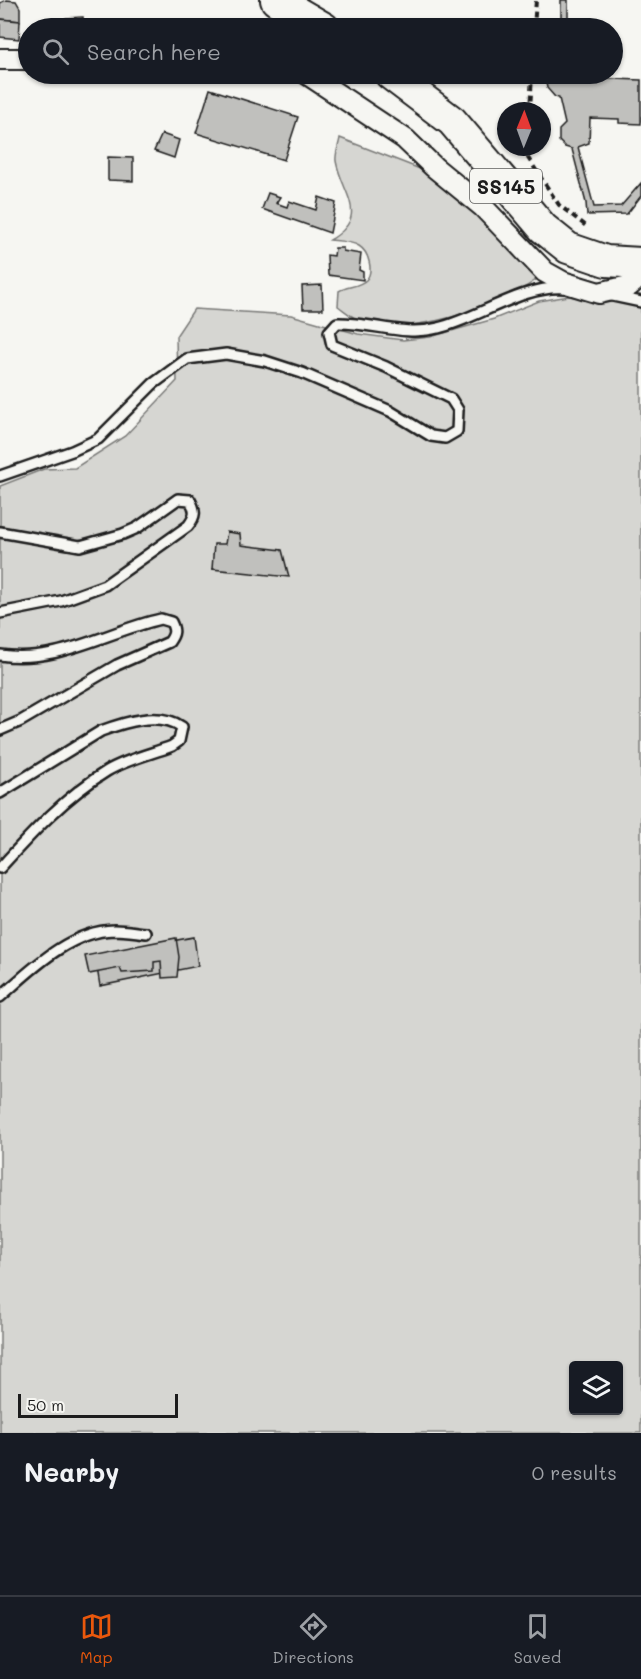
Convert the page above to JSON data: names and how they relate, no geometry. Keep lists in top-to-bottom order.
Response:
{
  "streets": {
    "main road": ["SS145"]
  },
  "scale_bar": "50 m",
  "north": "top",
  "page": {
    "search": "Search here",
    "scale": "50 m",
    "heading": ["Nearby", "0 results"],
    "nav": ["Map", "Directions", "Saved"]
  }
}
